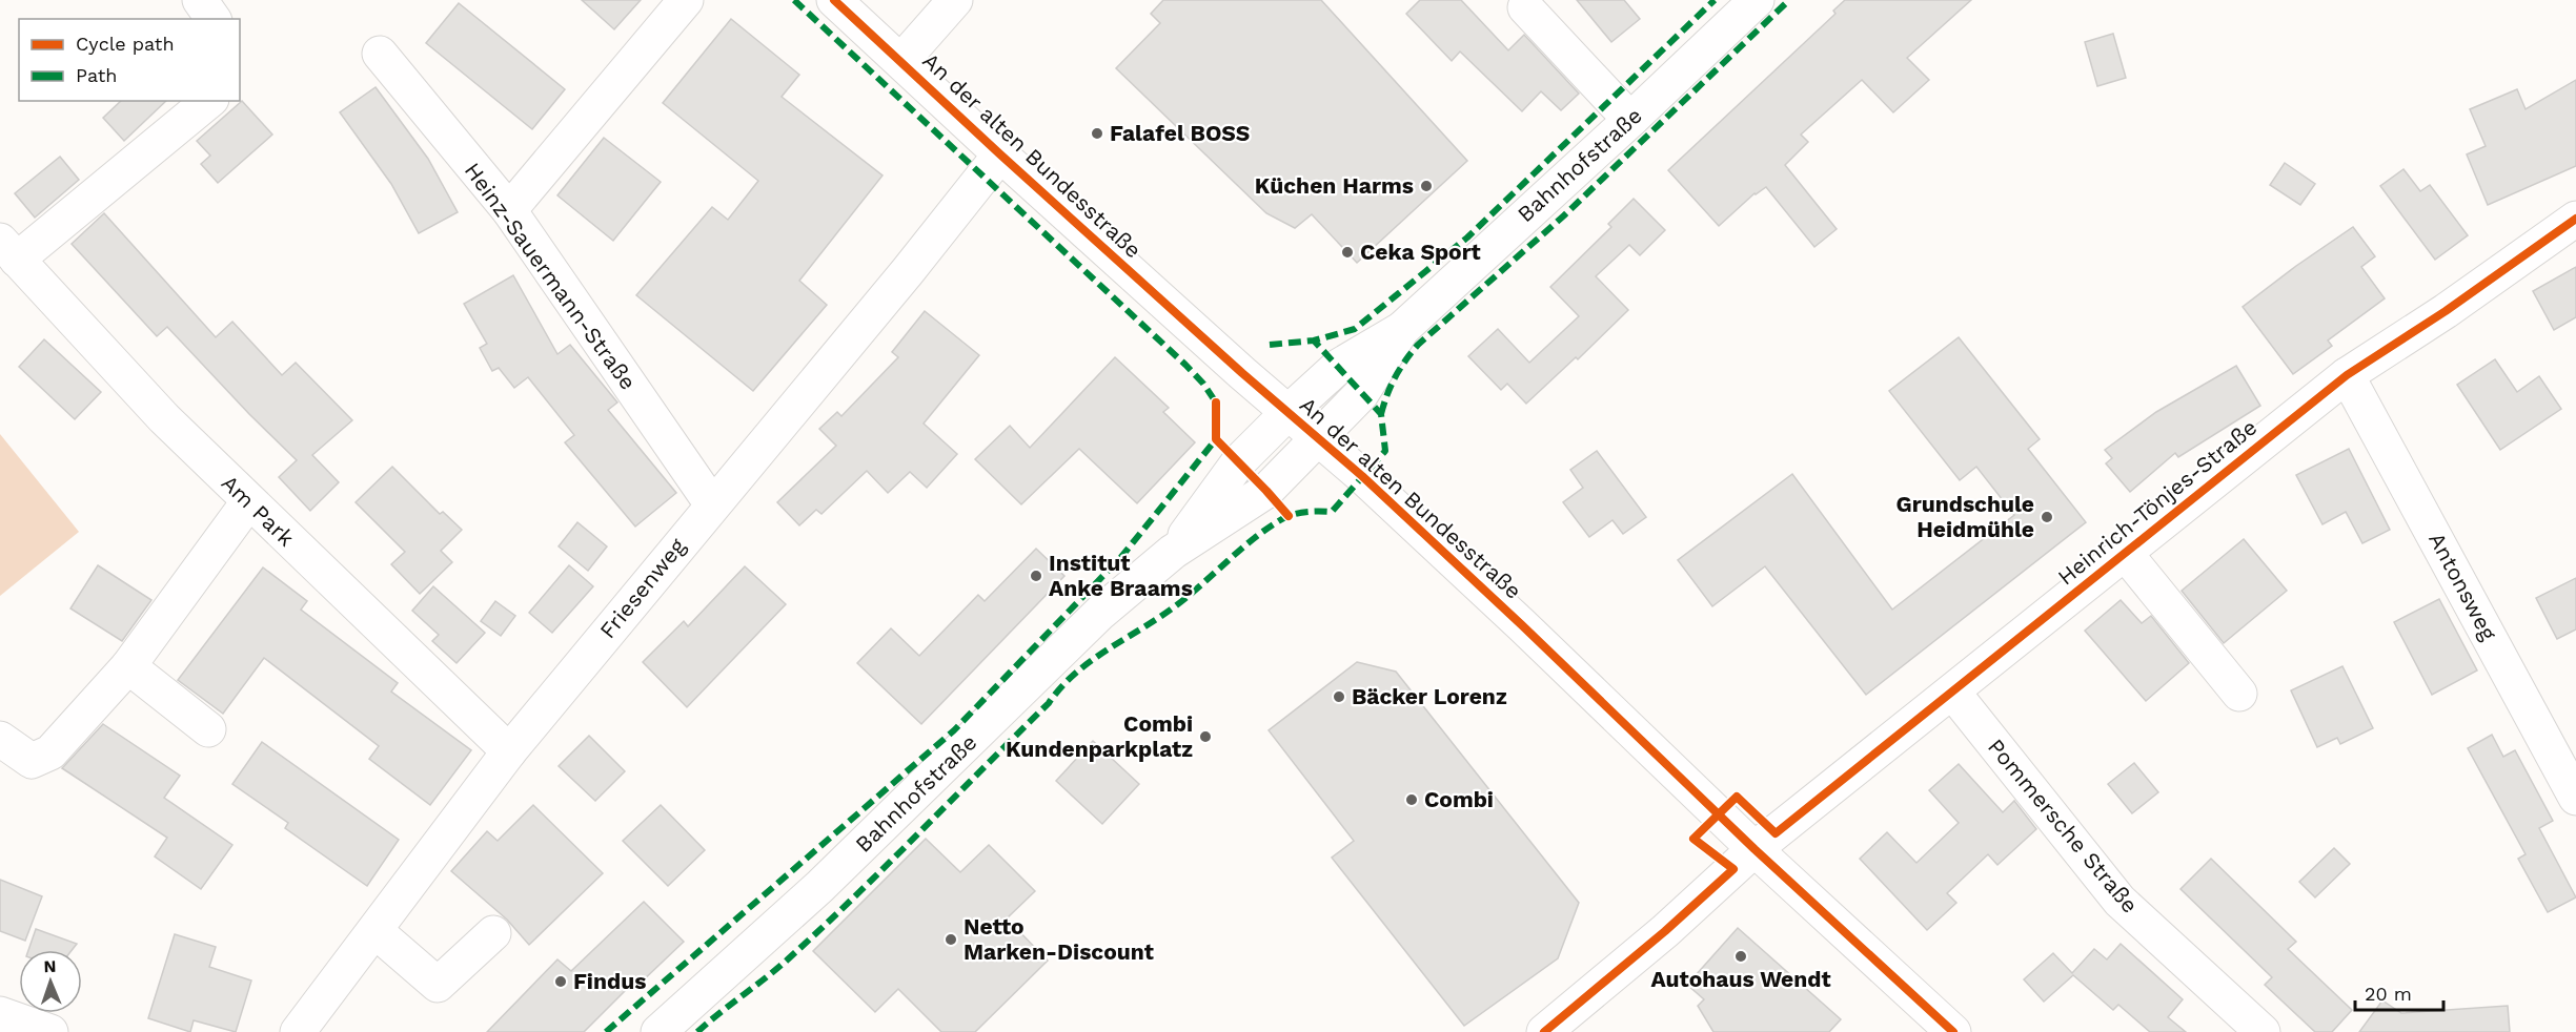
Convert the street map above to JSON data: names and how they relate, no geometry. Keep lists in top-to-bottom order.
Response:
{
  "streets": {
    "street": [
      "An der alten Bundesstraße",
      "Bahnhofstraße",
      "Heinz-Sauermann-Straße",
      "Heinrich-Tönjes-Straße",
      "Am Park",
      "Antonsweg",
      "Friesenweg",
      "Pommersche Straße"
    ]
  },
  "crossings": [
    ["An der alten Bundesstraße", "Bahnhofstraße"],
    ["An der alten Bundesstraße", "Heinrich-Tönjes-Straße"],
    ["An der alten Bundesstraße", "Friesenweg"],
    ["Heinz-Sauermann-Straße", "Friesenweg"],
    ["Heinrich-Tönjes-Straße", "Antonsweg"],
    ["Heinrich-Tönjes-Straße", "Pommersche Straße"],
    ["Am Park", "Friesenweg"]
  ],
  "places": [
    "Falafel BOSS",
    "Küchen Harms",
    "Ceka Sport",
    "Grundschule Heidmühle",
    "Institut Anke Braams",
    "Bäcker Lorenz",
    "Combi Kundenparkplatz",
    "Combi",
    "Netto Marken-Discount",
    "Autohaus Wendt",
    "Findus"
  ],
  "legend": ["Cycle path", "Path"],
  "scale_bar": "20 m",
  "north": "top"
}
